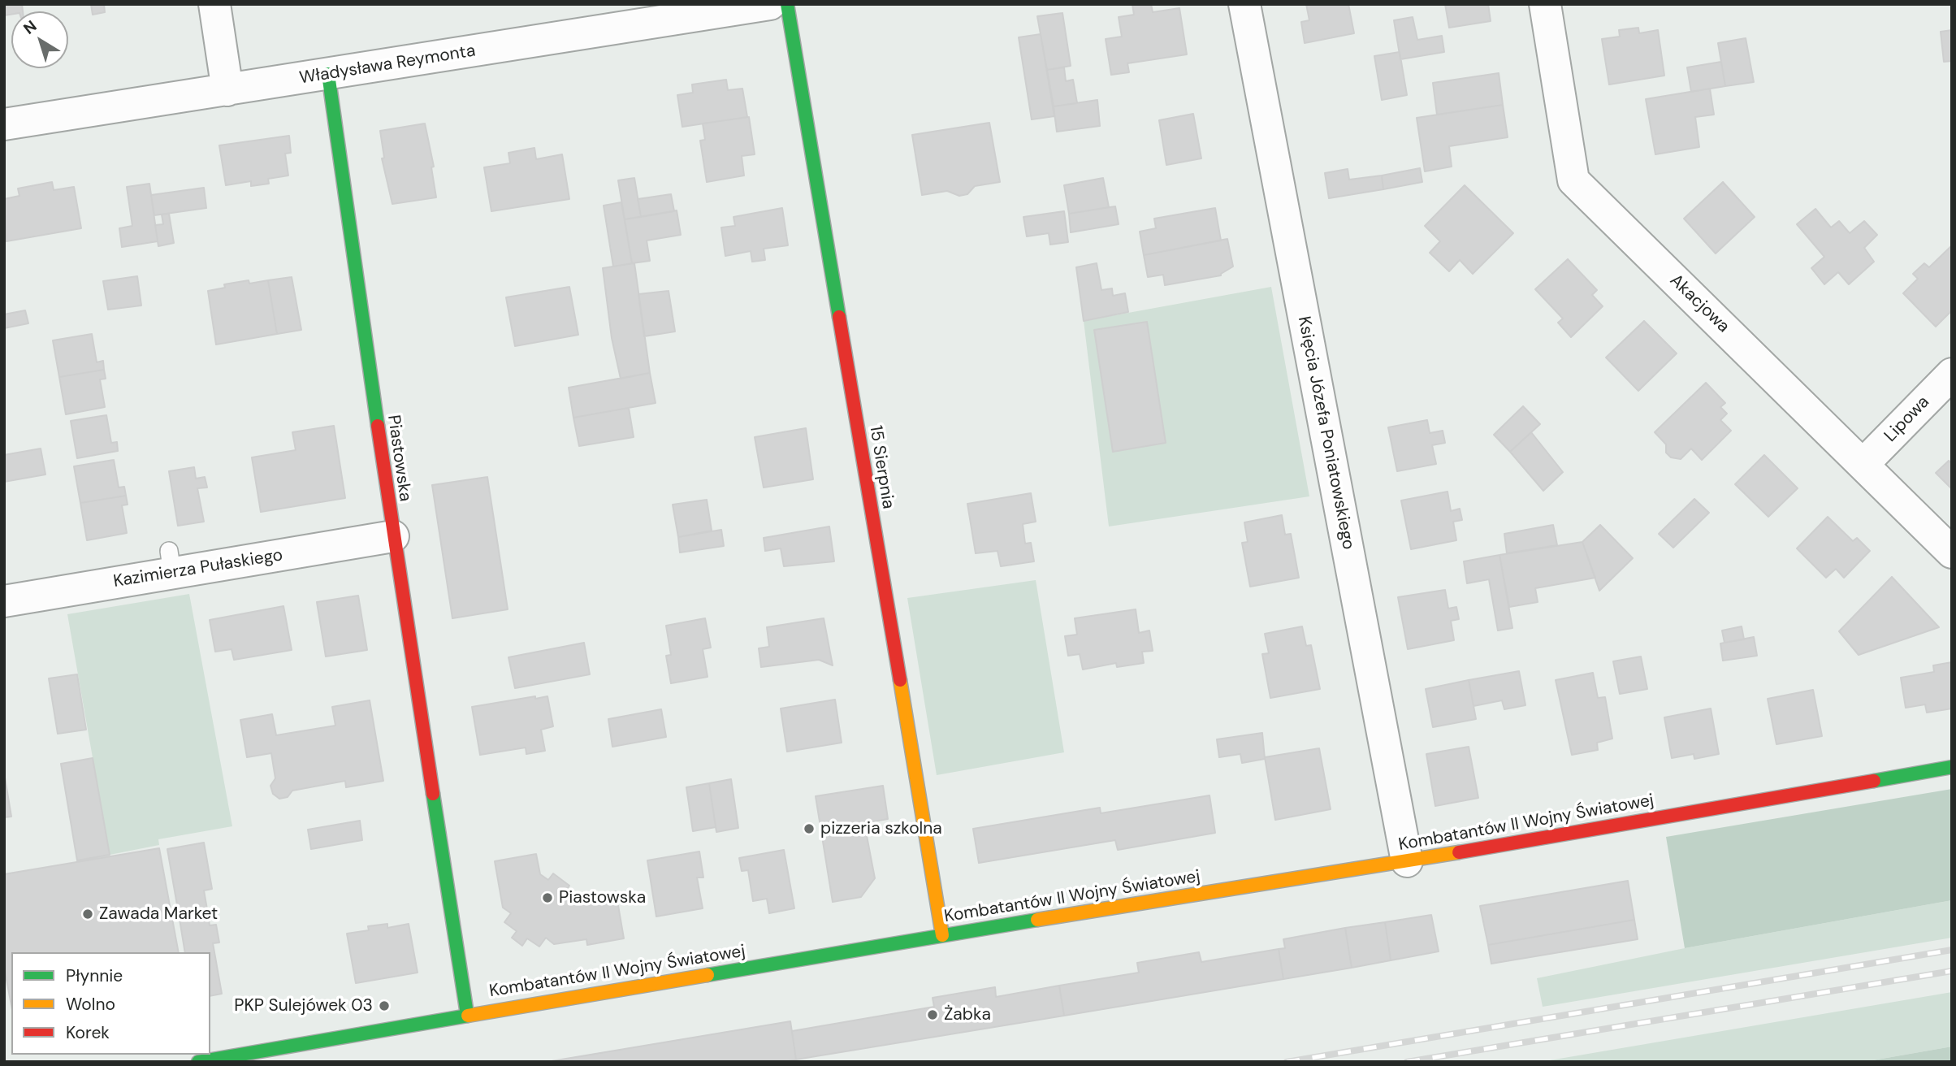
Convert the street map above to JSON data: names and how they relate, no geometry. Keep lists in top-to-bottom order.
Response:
{
  "streets": {
    "street": [
      "Władysława Reymonta",
      "Akacjowa",
      "Lipowa",
      "Księcia Józefa Poniatowskiego",
      "Piastowska",
      "15 Sierpnia",
      "Kazimierza Pułaskiego",
      "Kombatantów II Wojny Światowej"
    ]
  },
  "crossings": [
    ["Władysława Reymonta", "Piastowska"],
    ["Akacjowa", "Lipowa"],
    ["Księcia Józefa Poniatowskiego", "Kombatantów II Wojny Światowej"],
    ["Piastowska", "Kazimierza Pułaskiego"],
    ["Piastowska", "Kombatantów II Wojny Światowej"],
    ["15 Sierpnia", "Kombatantów II Wojny Światowej"]
  ],
  "places": [
    "pizzeria szkolna",
    "Piastowska",
    "Zawada Market",
    "PKP Sulejówek 03",
    "Żabka"
  ],
  "legend": ["Płynnie", "Wolno", "Korek"],
  "north": "top left"
}
